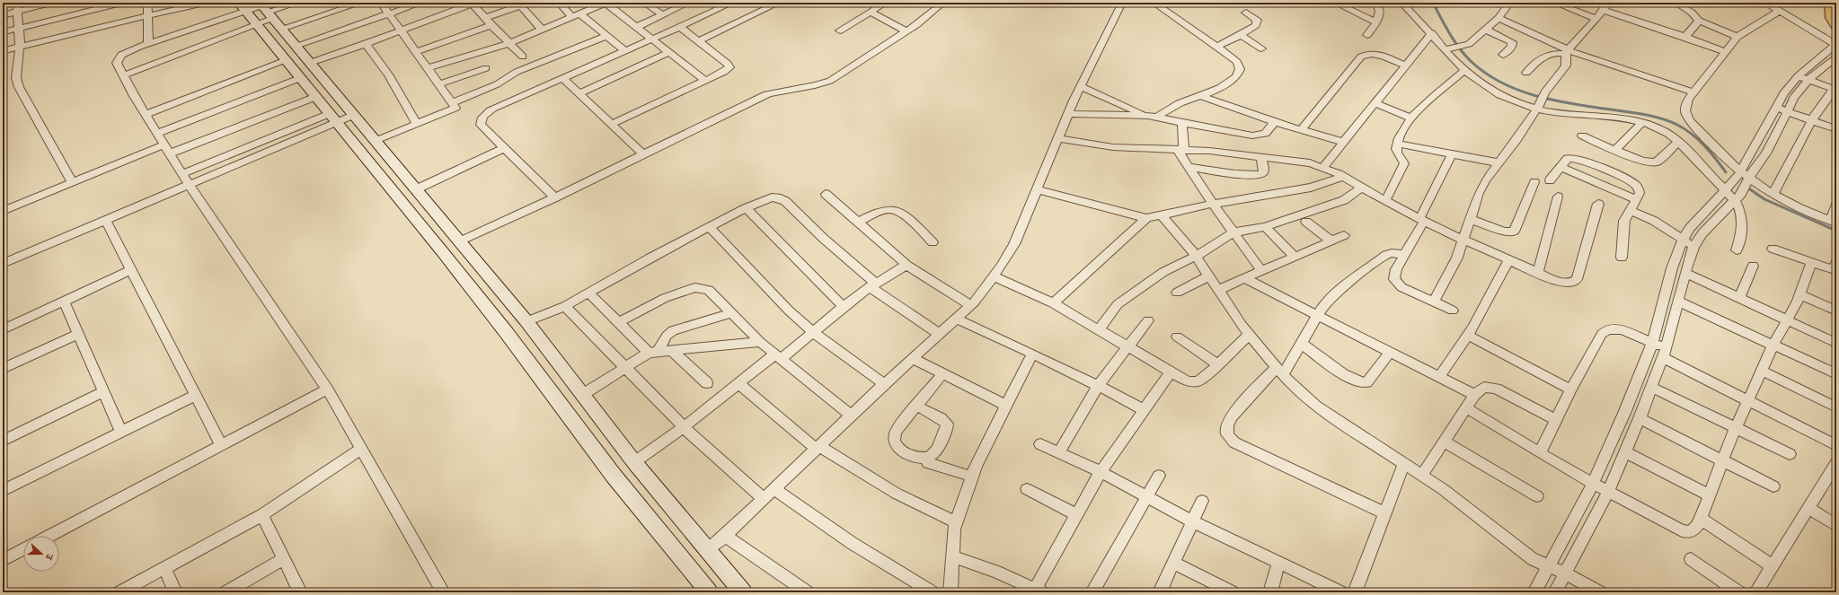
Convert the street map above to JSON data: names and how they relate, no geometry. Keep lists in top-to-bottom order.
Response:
{
  "north": "right"
}
